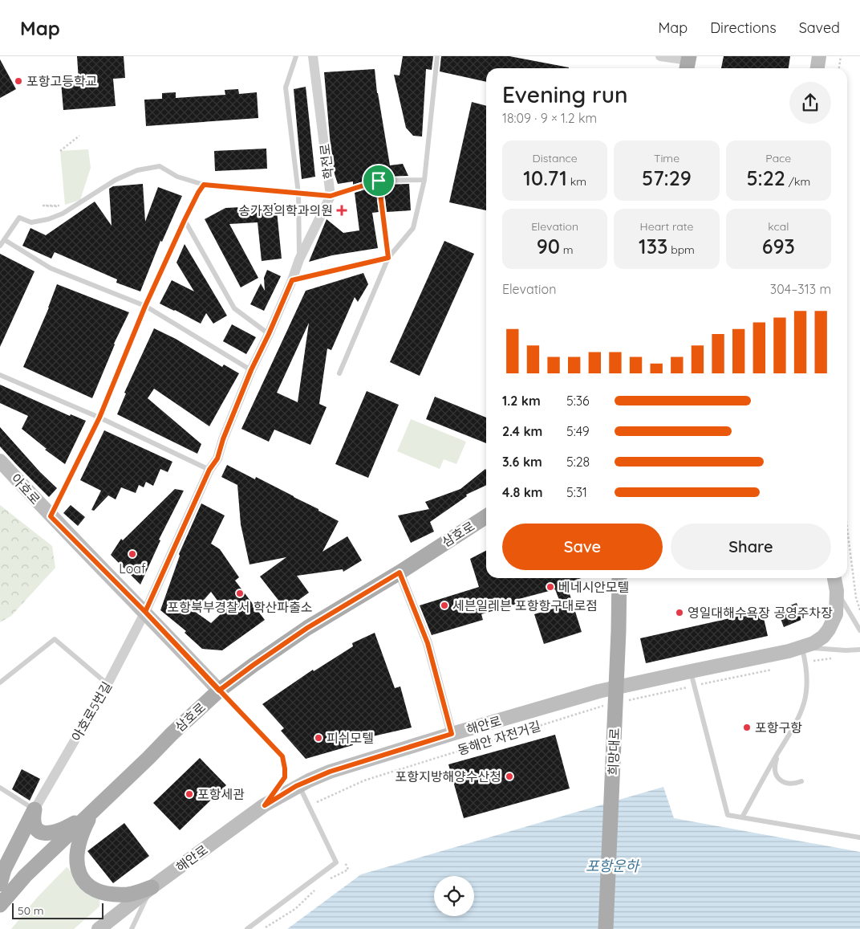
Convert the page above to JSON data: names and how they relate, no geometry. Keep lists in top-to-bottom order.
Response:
{
  "streets": {
    "main road": ["삼호로", "희망대로"],
    "street": [
      "학전로",
      "아호로",
      "아호로5번길",
      "해안로"
    ],
    "path": ["동해안 자전거길"]
  },
  "crossings": [
    ["학전로", "아호로"],
    ["학전로", "아호로5번길"],
    ["아호로", "삼호로"],
    ["아호로", "아호로5번길"]
  ],
  "water": ["포항운하"],
  "places": {
    "other": [
      "포항고등학교",
      "Loaf",
      "베네시안모텔",
      "포항북부경찰서 학산파출소",
      "세븐일레븐 포항항구대로점",
      "영일대해수욕장 공영주차장",
      "포항구항",
      "피쉬모텔",
      "포항지방해양수산청",
      "포항세관"
    ],
    "health": ["송가정의학과의원"]
  },
  "scale_bar": "50 m",
  "page": {
    "header": "Map",
    "nav": ["Map", "Directions", "Saved"],
    "heading": ["Evening run", "18:09 · 9 × 1.2 km"],
    "stats": [
      ["Distance", "10.71 km"],
      ["Time", "57:29"],
      ["Pace", "5:22 /km"],
      ["Elevation", "90 m"],
      ["Heart rate", "133 bpm"],
      ["kcal", "693"]
    ],
    "chart": ["Elevation", "304–313 m"],
    "list": [
      {
        "name": "1.2 km",
        "note": "5:36"
      },
      {
        "name": "2.4 km",
        "note": "5:49"
      },
      {
        "name": "3.6 km",
        "note": "5:28"
      },
      {
        "name": "4.8 km",
        "note": "5:31"
      }
    ],
    "buttons": ["Save", "Share"],
    "scale": "50 m"
  }
}
